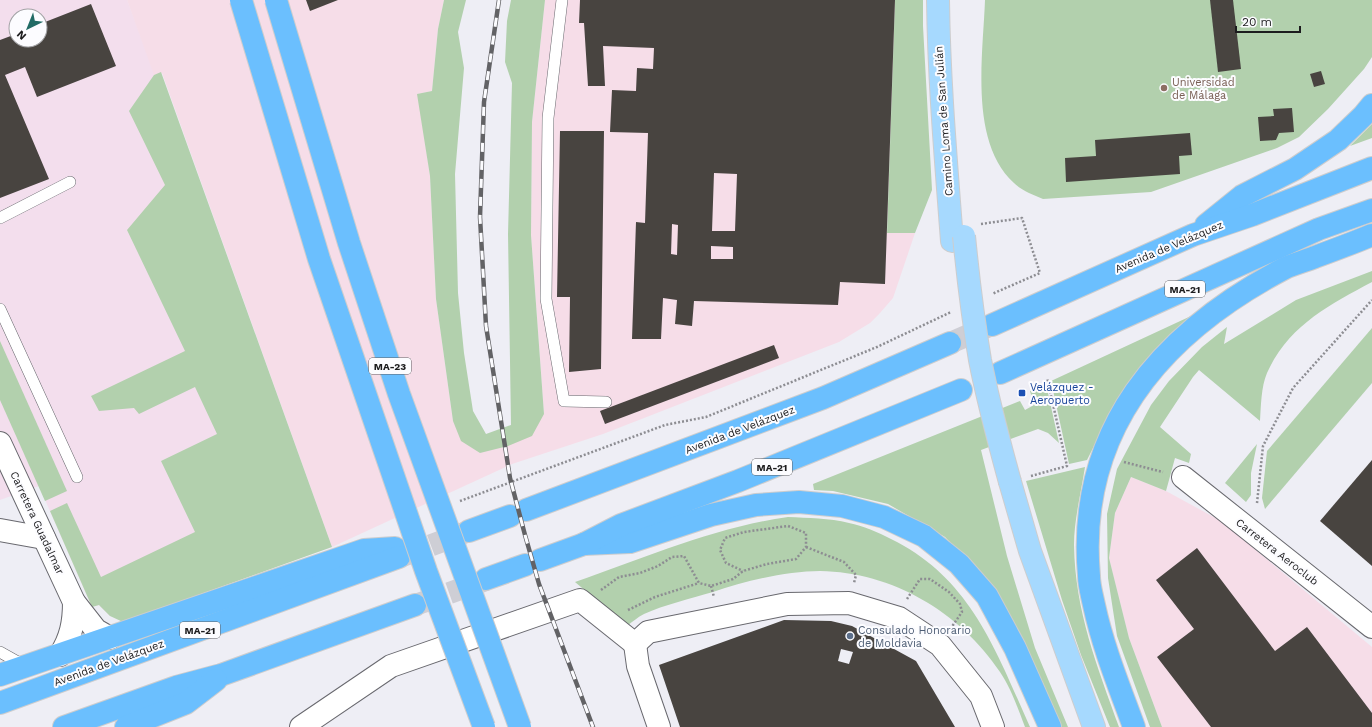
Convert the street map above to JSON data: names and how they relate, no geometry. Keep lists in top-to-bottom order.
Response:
{
  "streets": {
    "highway": ["Avenida de Velázquez", "MA-21", "MA-23"],
    "main road": ["Camino Loma de San Julián"],
    "street": ["Carretera Guadalmar", "Carretera Aeroclub"]
  },
  "crossings": [
    ["Avenida de Velázquez", "Carretera Guadalmar"]
  ],
  "places": {
    "other": ["Universidad de Málaga", "Consulado Honorario de Moldavia"],
    "transit": ["Velázquez - Aeropuerto"]
  },
  "scale_bar": "20 m",
  "north": "bottom left"
}
